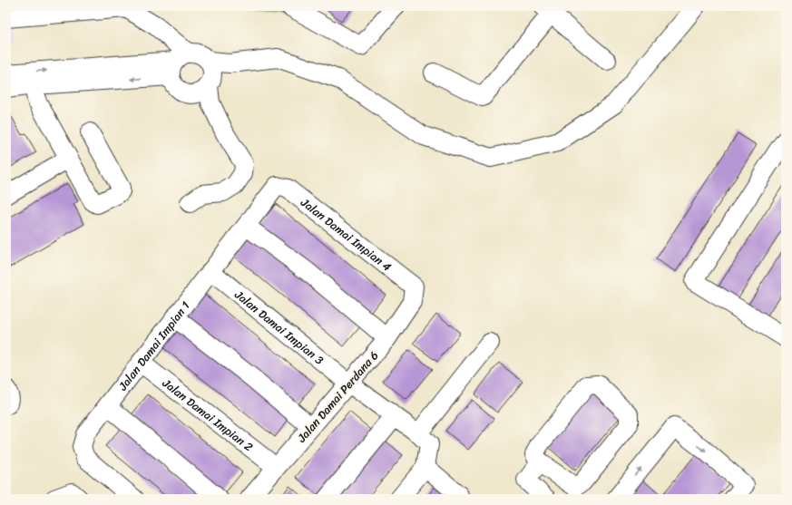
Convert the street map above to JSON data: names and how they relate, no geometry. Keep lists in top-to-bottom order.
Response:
{
  "streets": {
    "street": [
      "Jalan Damai Impian 4",
      "Jalan Damai Impian 3",
      "Jalan Damai Impian 1",
      "Jalan Damai Perdana 6",
      "Jalan Damai Impian 2"
    ]
  },
  "crossings": [
    ["Jalan Damai Impian 4", "Jalan Damai Impian 1"],
    ["Jalan Damai Impian 4", "Jalan Damai Perdana 6"],
    ["Jalan Damai Impian 3", "Jalan Damai Impian 1"],
    ["Jalan Damai Impian 3", "Jalan Damai Perdana 6"],
    ["Jalan Damai Impian 1", "Jalan Damai Impian 2"],
    ["Jalan Damai Perdana 6", "Jalan Damai Impian 2"]
  ]
}
